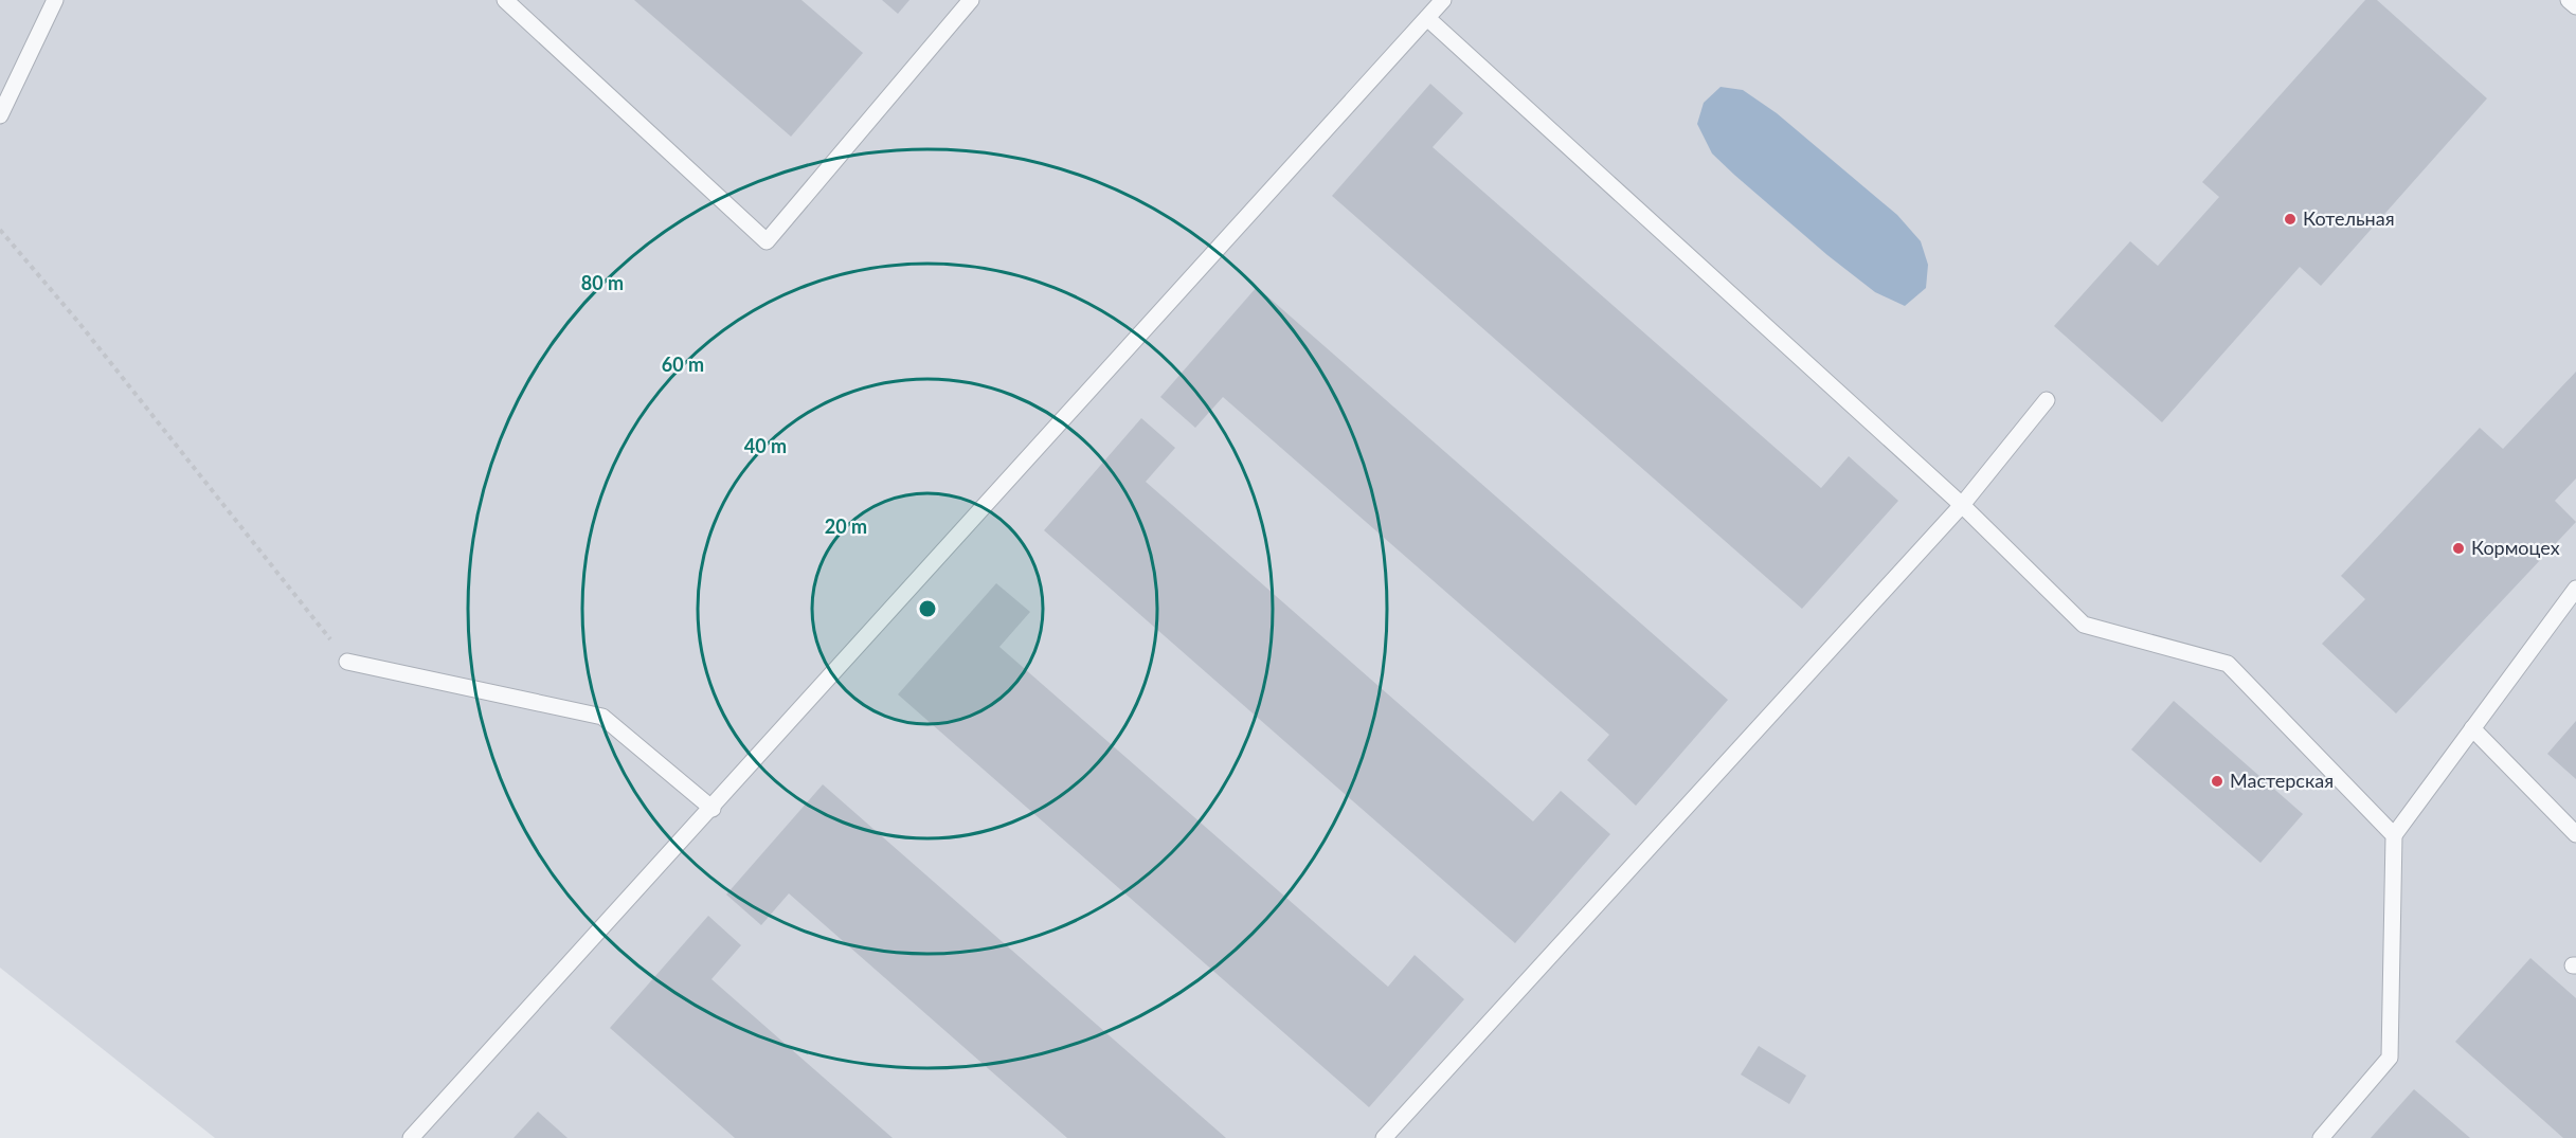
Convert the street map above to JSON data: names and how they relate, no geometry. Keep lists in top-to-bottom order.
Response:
{
  "places": ["Котельная", "Кормоцех", "Мастерская"],
  "rings": [
    "80 m",
    "60 m",
    "40 m",
    "20 m"
  ]
}
